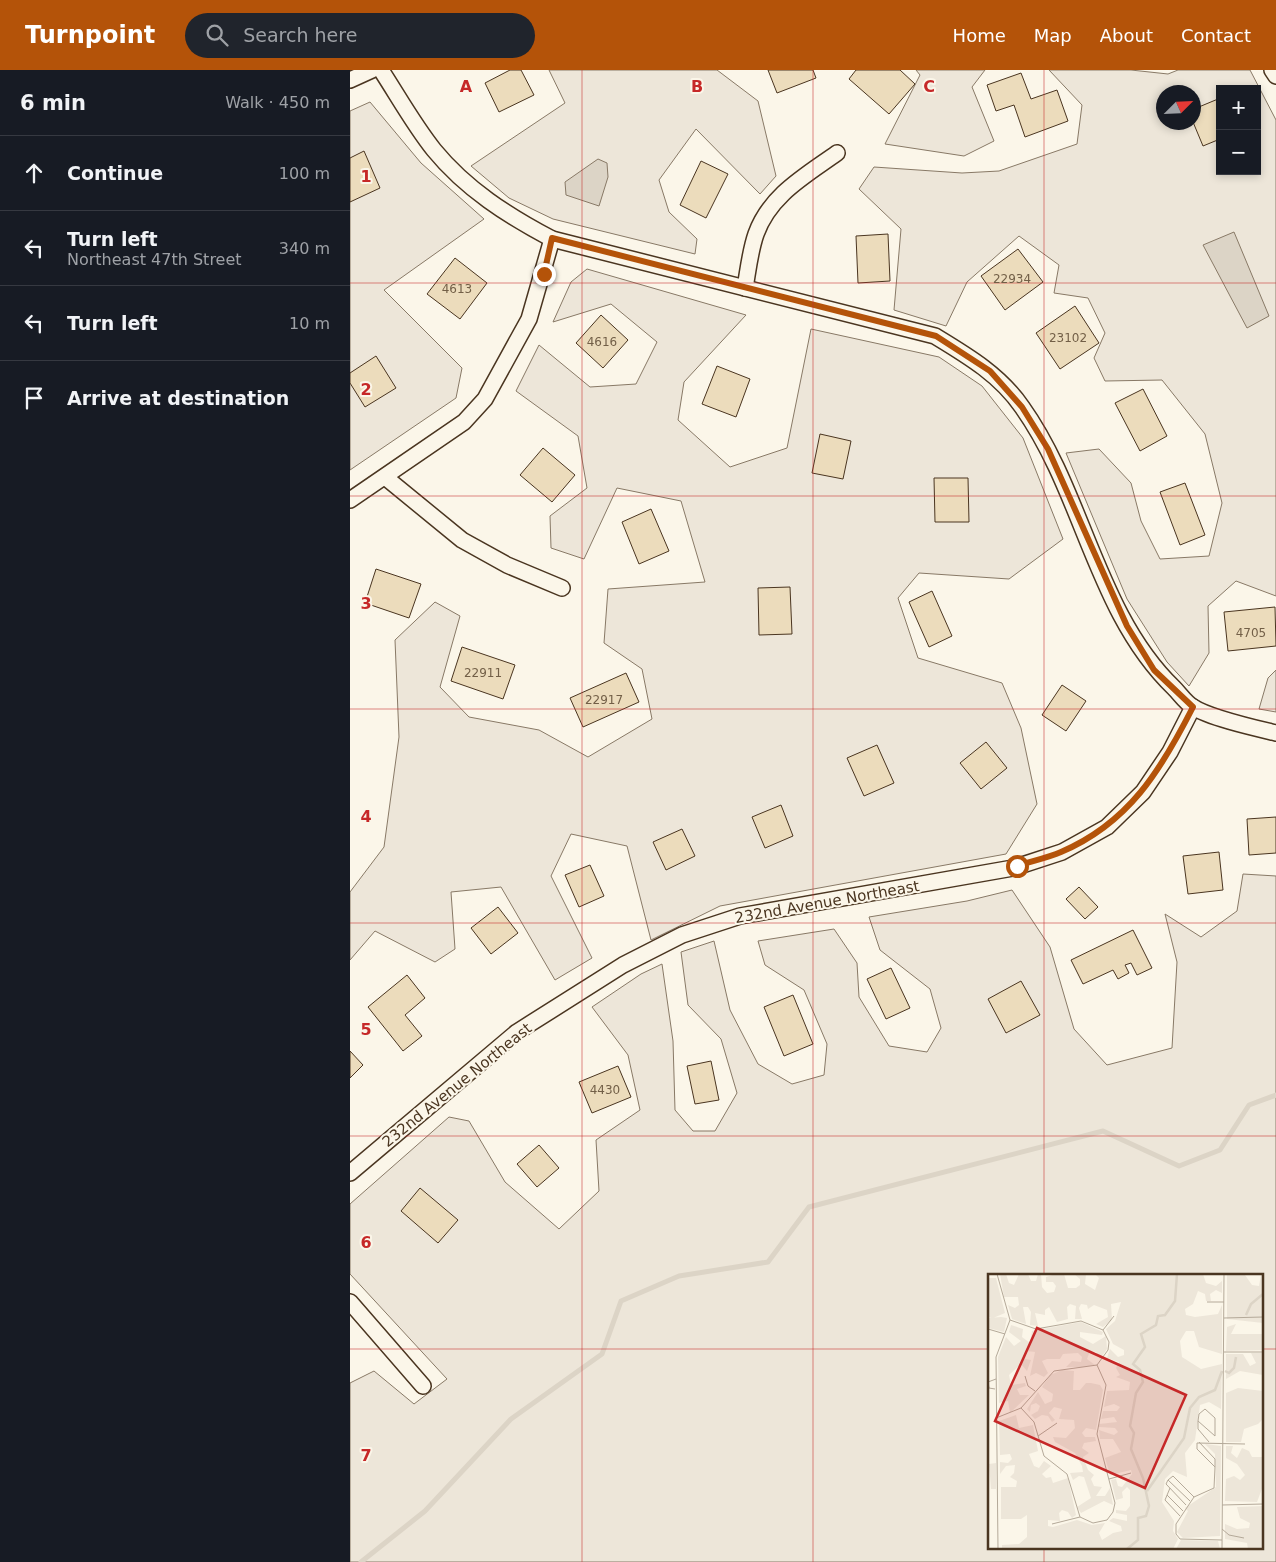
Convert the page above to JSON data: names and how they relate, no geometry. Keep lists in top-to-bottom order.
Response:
{
  "streets": {
    "street": ["232nd Avenue Northeast"]
  },
  "house_numbers": [
    "22934",
    "4613",
    "23102",
    "4616",
    "4705",
    "22911",
    "22917",
    "4430"
  ],
  "north": "top right",
  "page": {
    "header": "Turnpoint",
    "search": "Search here",
    "nav": [
      "Home",
      "Map",
      "About",
      "Contact"
    ],
    "heading": ["6 min", "Walk · 450 m"],
    "map_buttons": ["+", "−"],
    "list": [
      ["Continue", "100 m"],
      ["Turn left", "Northeast 47th Street", "340 m"],
      ["Turn left", "10 m"],
      "Arrive at destination"
    ]
  },
  "grid": {
    "columns": ["A", "B", "C"],
    "rows": [
      "1",
      "2",
      "3",
      "4",
      "5",
      "6",
      "7"
    ]
  }
}
